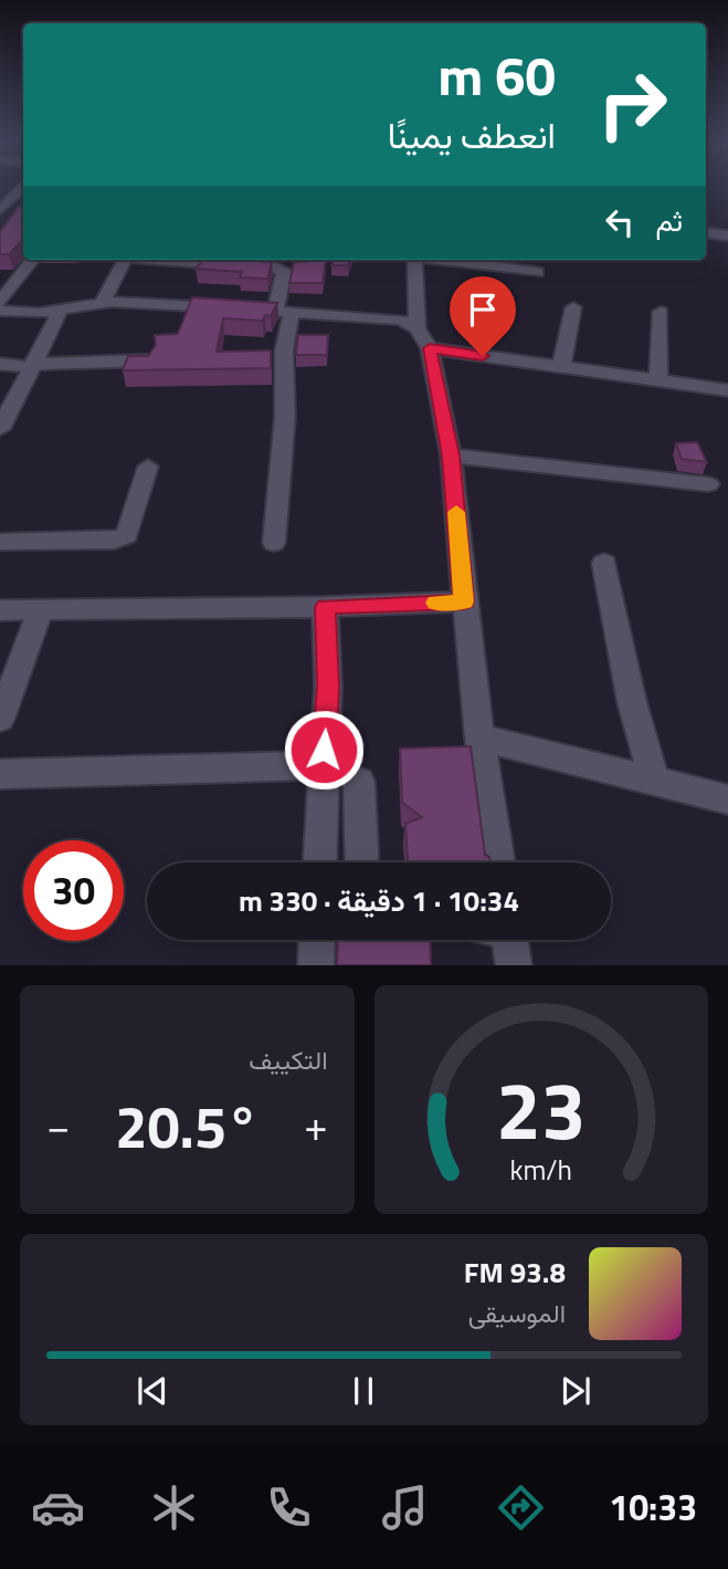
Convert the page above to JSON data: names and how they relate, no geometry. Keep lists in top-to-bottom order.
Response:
{
  "page": {
    "turn": ["60 m", "انعطف يمينًا"],
    "then": "ثم",
    "limit": "30",
    "trip": "10:34 · 1 دقيقة · 330 m",
    "tile": "التكييف",
    "heat": ["−", "20.5°", "+"],
    "song": ["93.8 FM", "الموسيقى"],
    "tabs": "10:33",
    "gauge": ["23", "km/h"]
  }
}
